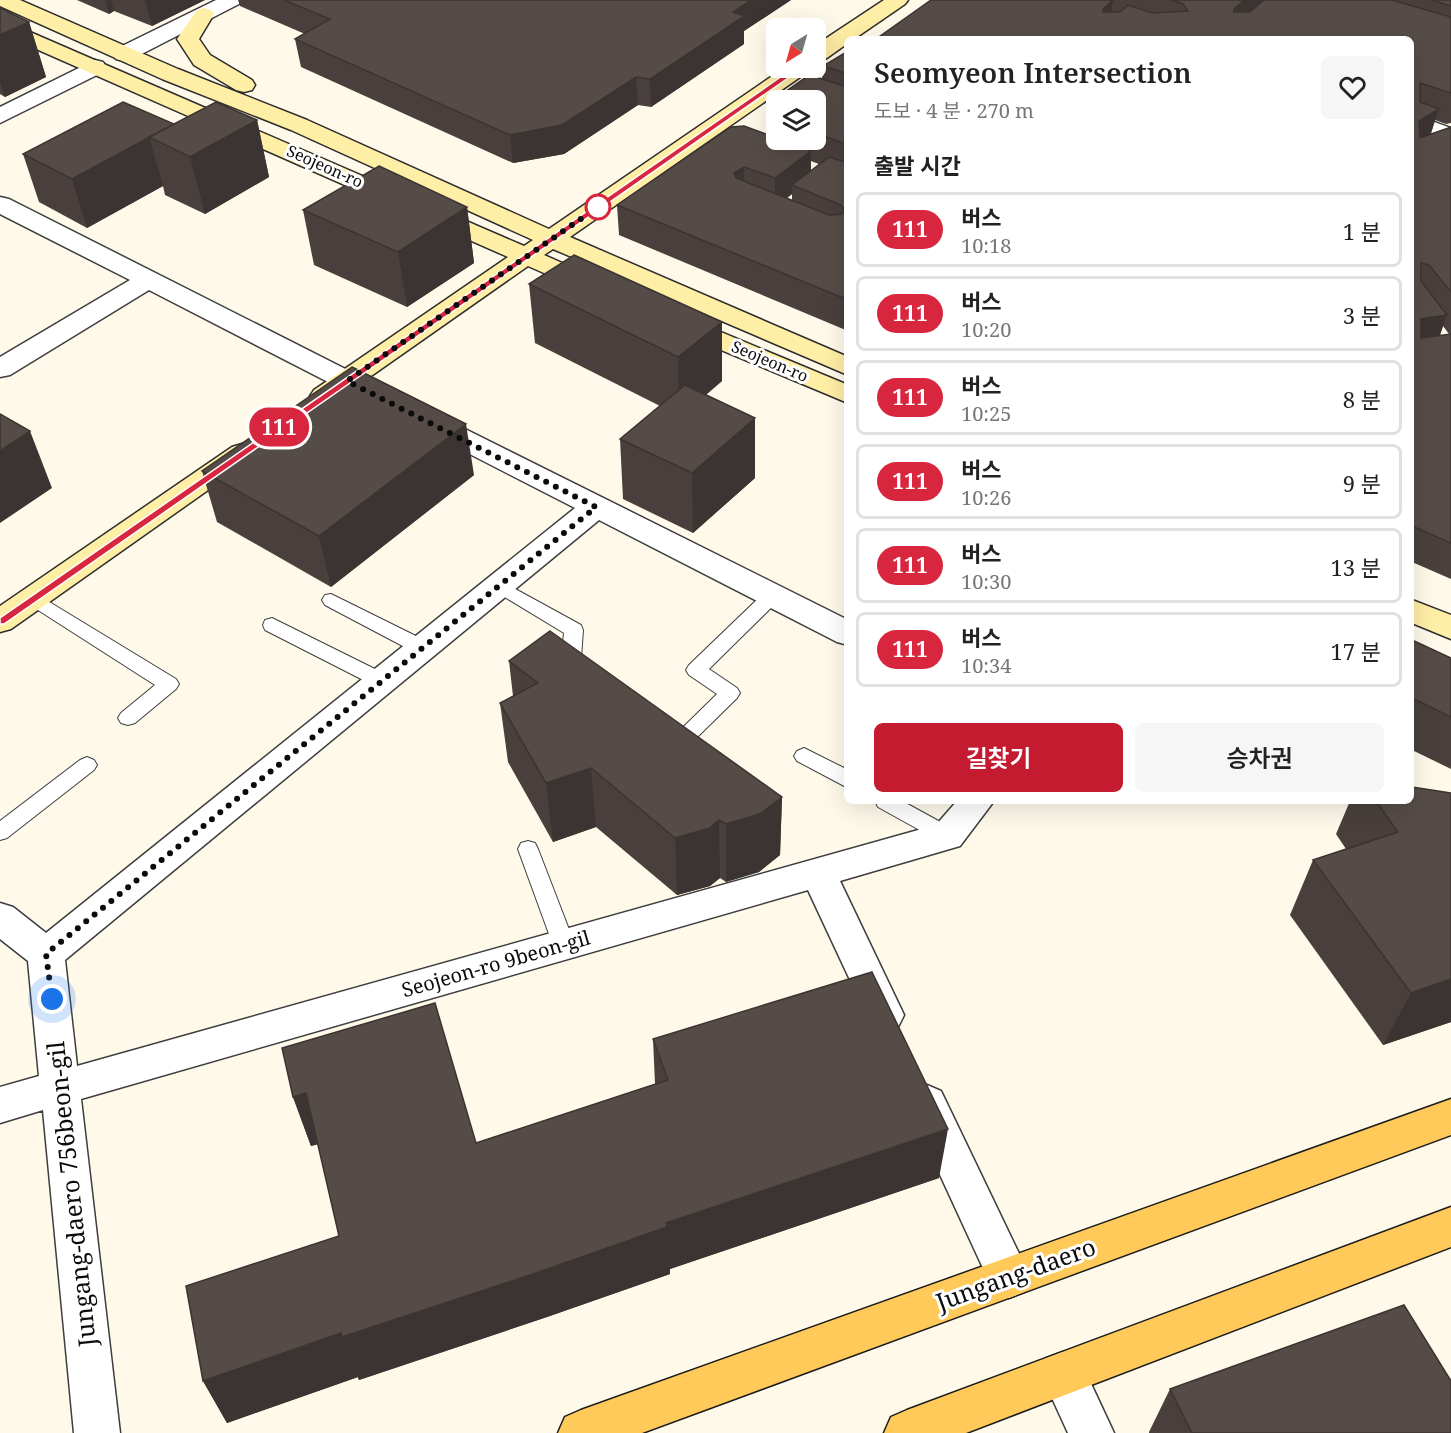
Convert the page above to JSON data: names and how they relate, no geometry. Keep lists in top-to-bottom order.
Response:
{
  "streets": {
    "main road": ["Seojeon-ro", "Jungang-daero"],
    "street": ["Seojeon-ro 9beon-gil", "Jungang-daero 756beon-gil"]
  },
  "crossings": [
    ["Seojeon-ro 9beon-gil", "Jungang-daero 756beon-gil"]
  ],
  "lines": ["bus line 111"],
  "north": "bottom left",
  "page": {
    "on_map": "111",
    "heading": [
      ["Seomyeon Intersection", "도보 · 4 분 · 270 m"],
      "출발 시간"
    ],
    "list": [
      {
        "mark": "111",
        "name": "버스",
        "note": "10:18",
        "value": "1 분"
      },
      {
        "mark": "111",
        "name": "버스",
        "note": "10:20",
        "value": "3 분"
      },
      {
        "mark": "111",
        "name": "버스",
        "note": "10:25",
        "value": "8 분"
      },
      {
        "mark": "111",
        "name": "버스",
        "note": "10:26",
        "value": "9 분"
      },
      {
        "mark": "111",
        "name": "버스",
        "note": "10:30",
        "value": "13 분"
      },
      {
        "mark": "111",
        "name": "버스",
        "note": "10:34",
        "value": "17 분"
      }
    ],
    "buttons": ["길찾기", "승차권"]
  }
}
